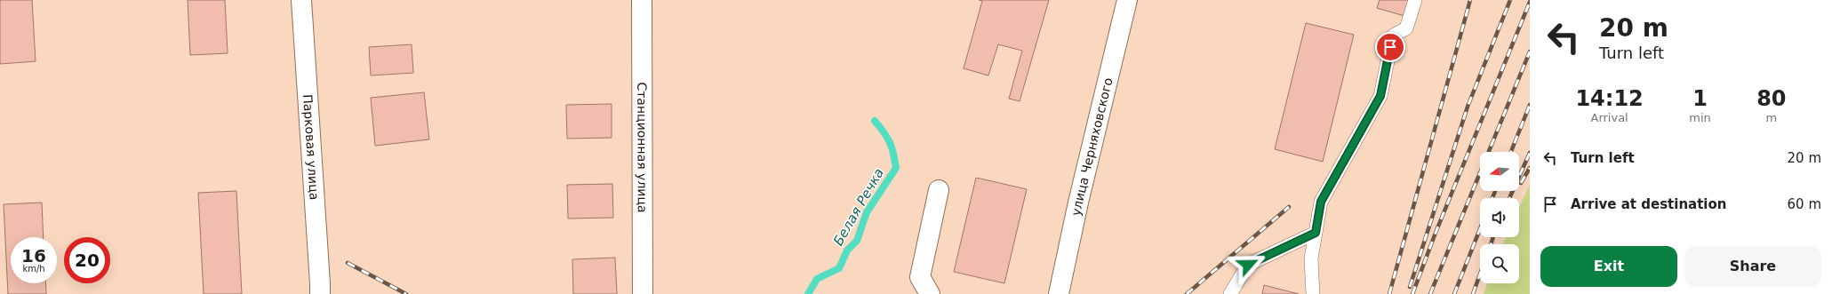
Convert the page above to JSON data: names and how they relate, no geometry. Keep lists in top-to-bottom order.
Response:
{
  "streets": {
    "street": ["улица Черняховского", "Парковая улица", "Станционная улица"]
  },
  "water": ["Белая Речка"],
  "north": "left",
  "page": {
    "turn": ["20 m", "Turn left"],
    "eta": [
      "14:12",
      "Arrival",
      "1",
      "min",
      "80",
      "m"
    ],
    "list": [
      {
        "name": "Turn left",
        "value": "20 m"
      },
      {
        "name": "Arrive at destination",
        "value": "60 m"
      }
    ],
    "speed": "16 km/h",
    "limit": "20",
    "buttons": ["Exit", "Share"]
  }
}
